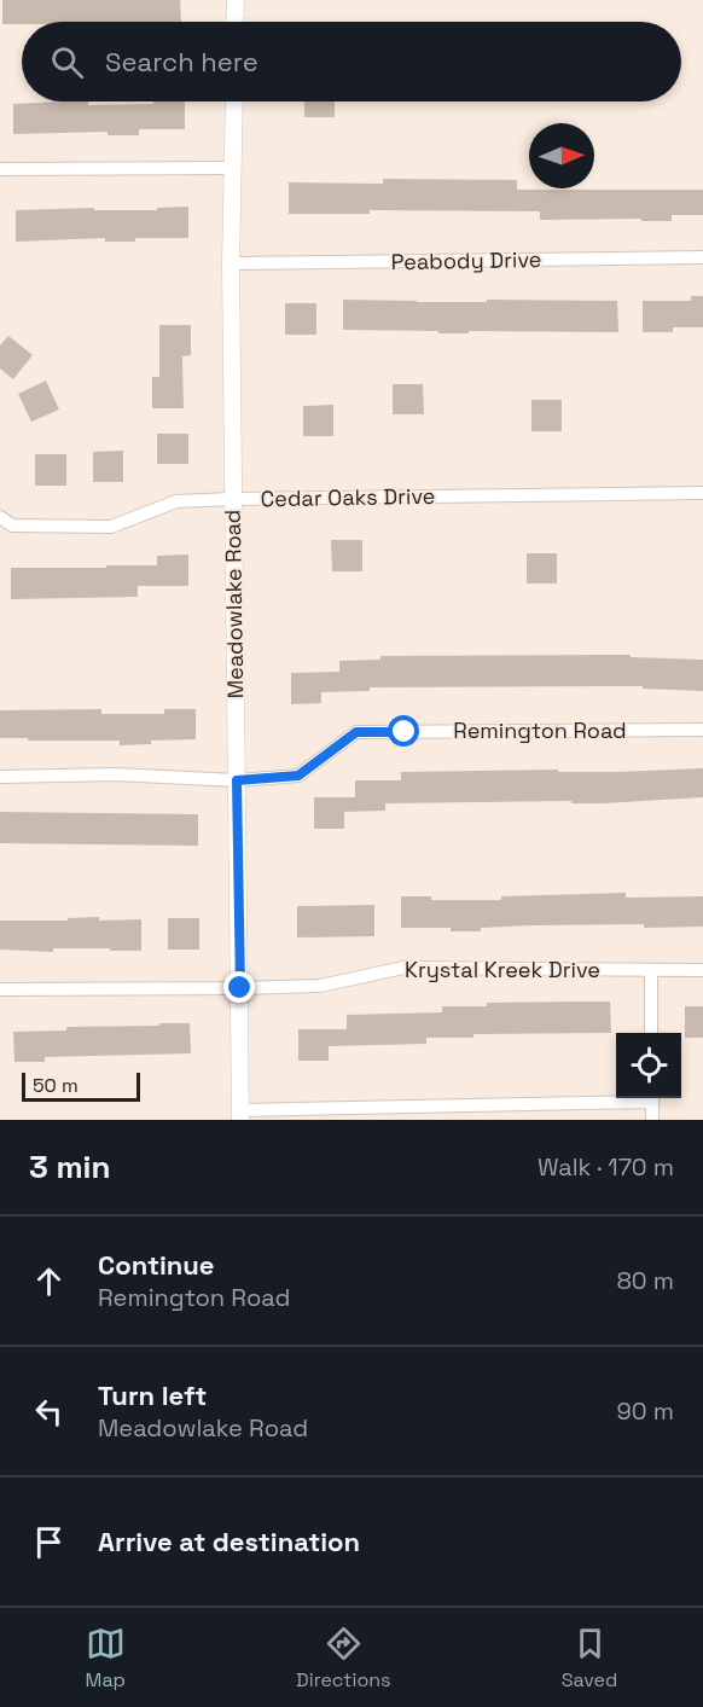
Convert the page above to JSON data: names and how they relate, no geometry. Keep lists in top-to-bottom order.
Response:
{
  "streets": {
    "street": [
      "Peabody Drive",
      "Cedar Oaks Drive",
      "Meadowlake Road",
      "Remington Road",
      "Krystal Kreek Drive"
    ]
  },
  "crossings": [
    ["Peabody Drive", "Meadowlake Road"],
    ["Cedar Oaks Drive", "Meadowlake Road"],
    ["Meadowlake Road", "Remington Road"],
    ["Meadowlake Road", "Krystal Kreek Drive"]
  ],
  "scale_bar": "50 m",
  "north": "right",
  "page": {
    "search": "Search here",
    "scale": "50 m",
    "heading": ["3 min", "Walk · 170 m"],
    "list": [
      ["Continue", "Remington Road", "80 m"],
      ["Turn left", "Meadowlake Road", "90 m"],
      "Arrive at destination"
    ],
    "nav": ["Map", "Directions", "Saved"]
  }
}
